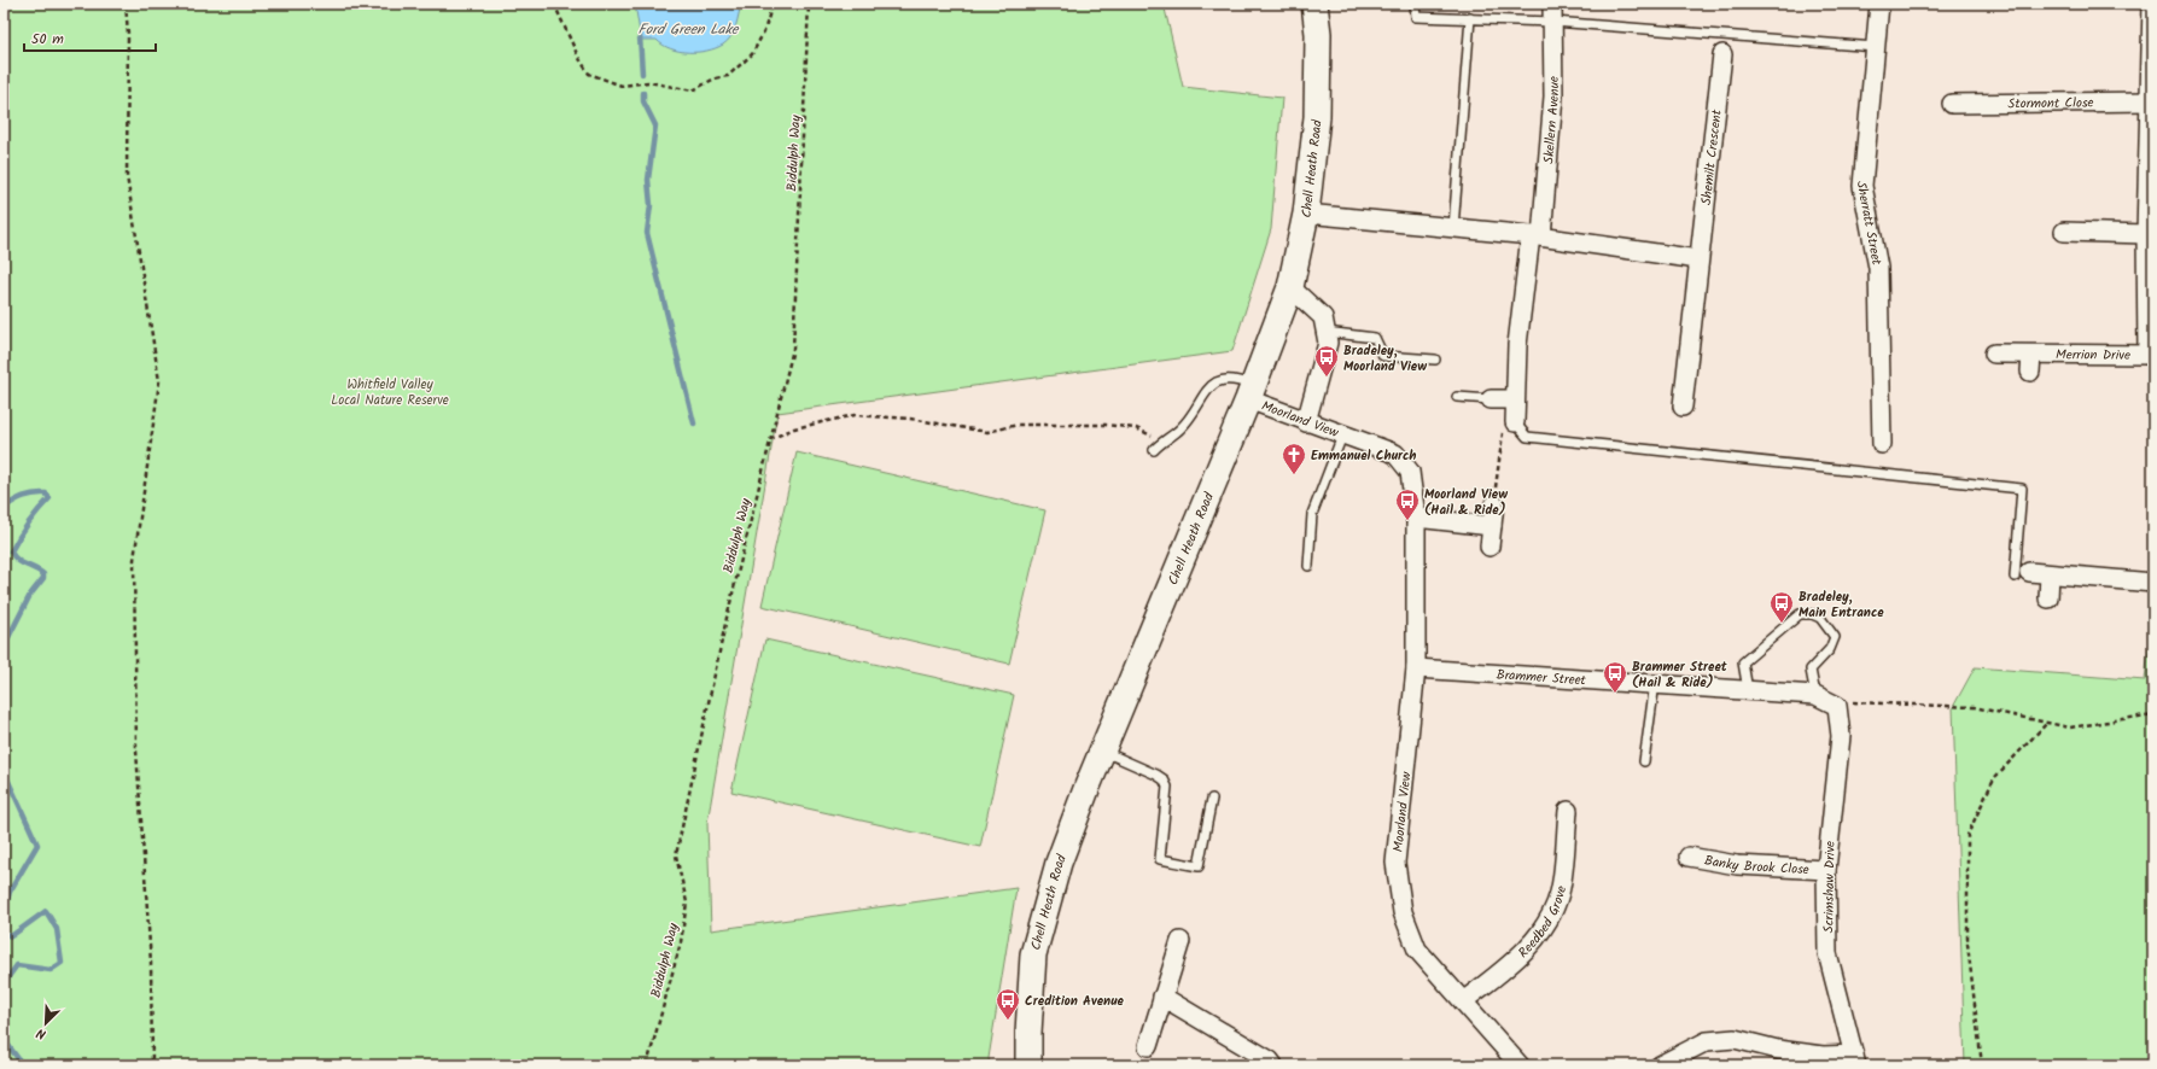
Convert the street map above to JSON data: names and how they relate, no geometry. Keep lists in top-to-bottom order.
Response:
{
  "streets": {
    "street": [
      "Stormont Close",
      "Skellern Avenue",
      "Shemilt Crescent",
      "Chell Heath Road",
      "Sherratt Street",
      "Merrion Drive",
      "Moorland View",
      "Brammer Street",
      "Banky Brook Close",
      "Scrimshaw Drive",
      "Reedbed Grove"
    ],
    "path": ["Biddulph Way"]
  },
  "crossings": [
    ["Chell Heath Road", "Moorland View"],
    ["Moorland View", "Brammer Street"],
    ["Moorland View", "Reedbed Grove"],
    ["Brammer Street", "Scrimshaw Drive"],
    ["Banky Brook Close", "Scrimshaw Drive"]
  ],
  "water": ["Ford Green Lake"],
  "parks": ["Whitfield Valley Local Nature Reserve"],
  "places": {
    "bus stop": [
      "Bradeley, Moorland View",
      "Moorland View (Hail & Ride)",
      "Bradeley, Main Entrance",
      "Brammer Street (Hail & Ride)",
      "Credition Avenue"
    ],
    "church": ["Emmanuel Church"]
  },
  "scale_bar": "50 m",
  "north": "bottom left"
}
